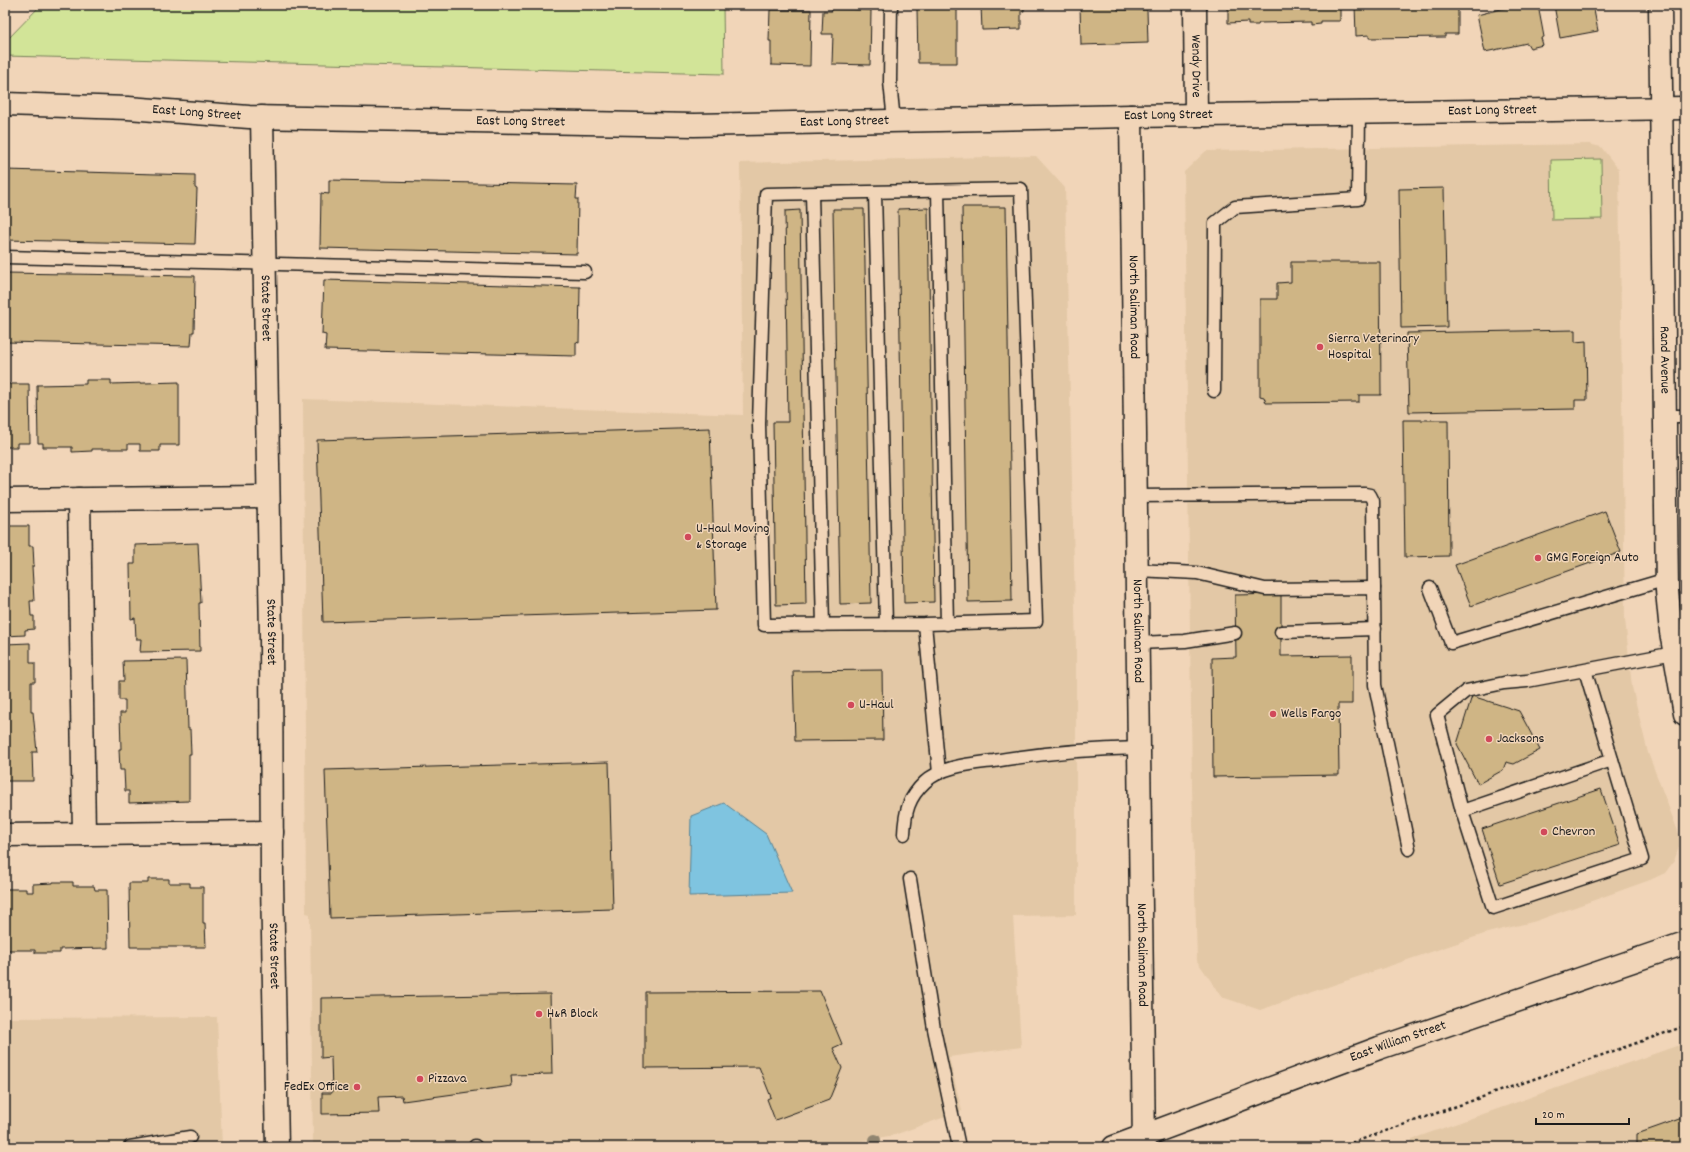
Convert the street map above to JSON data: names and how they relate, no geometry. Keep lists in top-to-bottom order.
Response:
{
  "streets": {
    "street": [
      "Wendy Drive",
      "East Long Street",
      "North Saliman Road",
      "State Street",
      "Rand Avenue",
      "East William Street"
    ]
  },
  "crossings": [
    ["Wendy Drive", "East Long Street"],
    ["East Long Street", "North Saliman Road"],
    ["East Long Street", "State Street"],
    ["East Long Street", "Rand Avenue"],
    ["North Saliman Road", "East William Street"]
  ],
  "places": [
    "Sierra Veterinary Hospital",
    "U-Haul Moving & Storage",
    "GMG Foreign Auto",
    "U-Haul",
    "Wells Fargo",
    "Jacksons",
    "Chevron",
    "H&R Block",
    "Pizzava",
    "FedEx Office"
  ],
  "scale_bar": "20 m"
}
